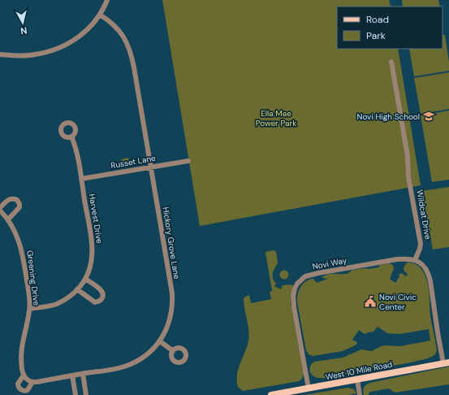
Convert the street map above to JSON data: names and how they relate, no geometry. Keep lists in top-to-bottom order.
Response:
{
  "streets": {
    "main road": ["West 10 Mile Road"],
    "street": [
      "Russet Lane",
      "Wildcat Drive",
      "Harvest Drive",
      "Hickory Grove Lane",
      "Novi Way",
      "Greening Drive"
    ]
  },
  "crossings": [
    ["Russet Lane", "Harvest Drive"],
    ["Russet Lane", "Hickory Grove Lane"],
    ["Wildcat Drive", "Novi Way"],
    ["Harvest Drive", "Greening Drive"],
    ["Hickory Grove Lane", "Greening Drive"],
    ["Novi Way", "West 10 Mile Road"]
  ],
  "parks": ["Ella Mae Power Park"],
  "places": {
    "school or university": ["Novi High School"],
    "public building": ["Novi Civic Center"]
  },
  "legend": ["Road", "Park"],
  "north": "bottom"
}
